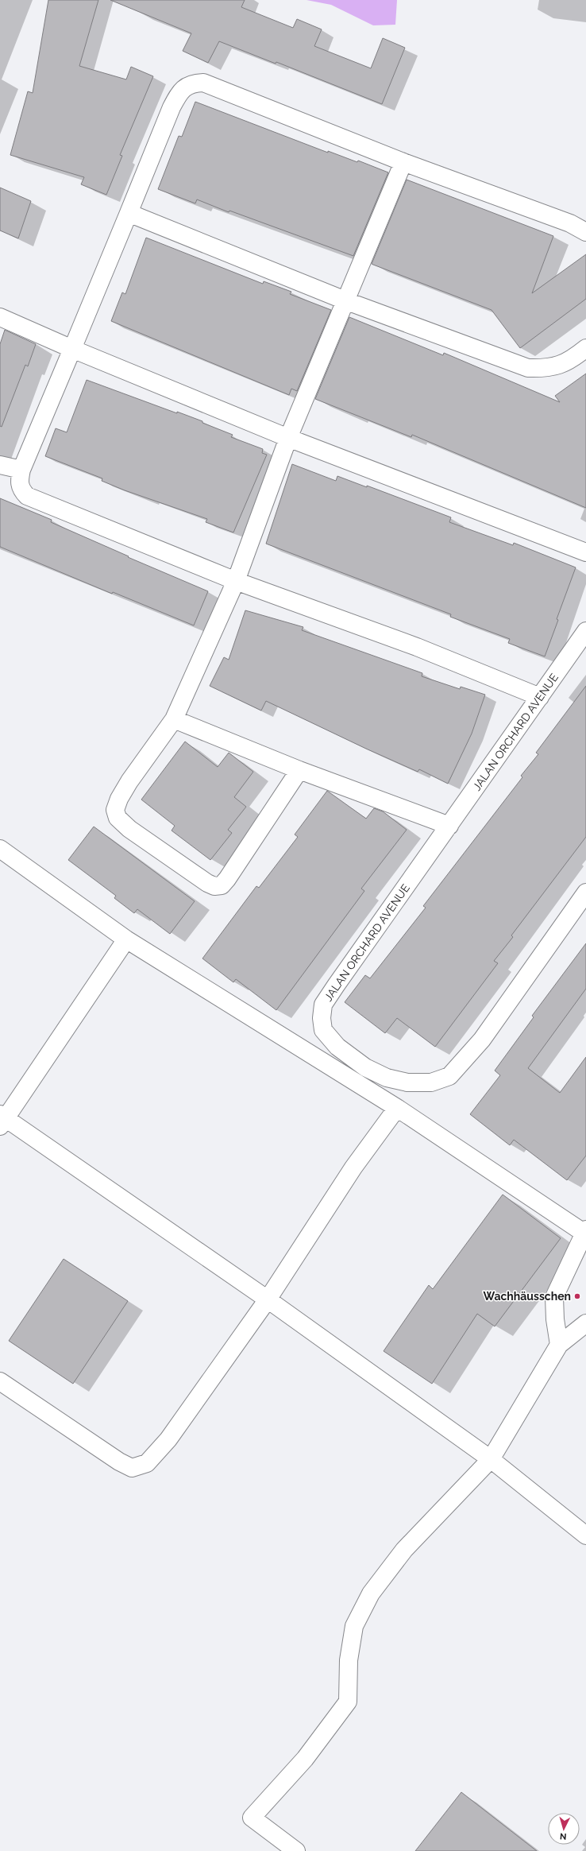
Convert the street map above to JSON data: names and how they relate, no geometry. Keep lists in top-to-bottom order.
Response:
{
  "streets": {
    "street": ["JALAN ORCHARD AVENUE"]
  },
  "places": ["Wachhäusschen"],
  "north": "bottom"
}
